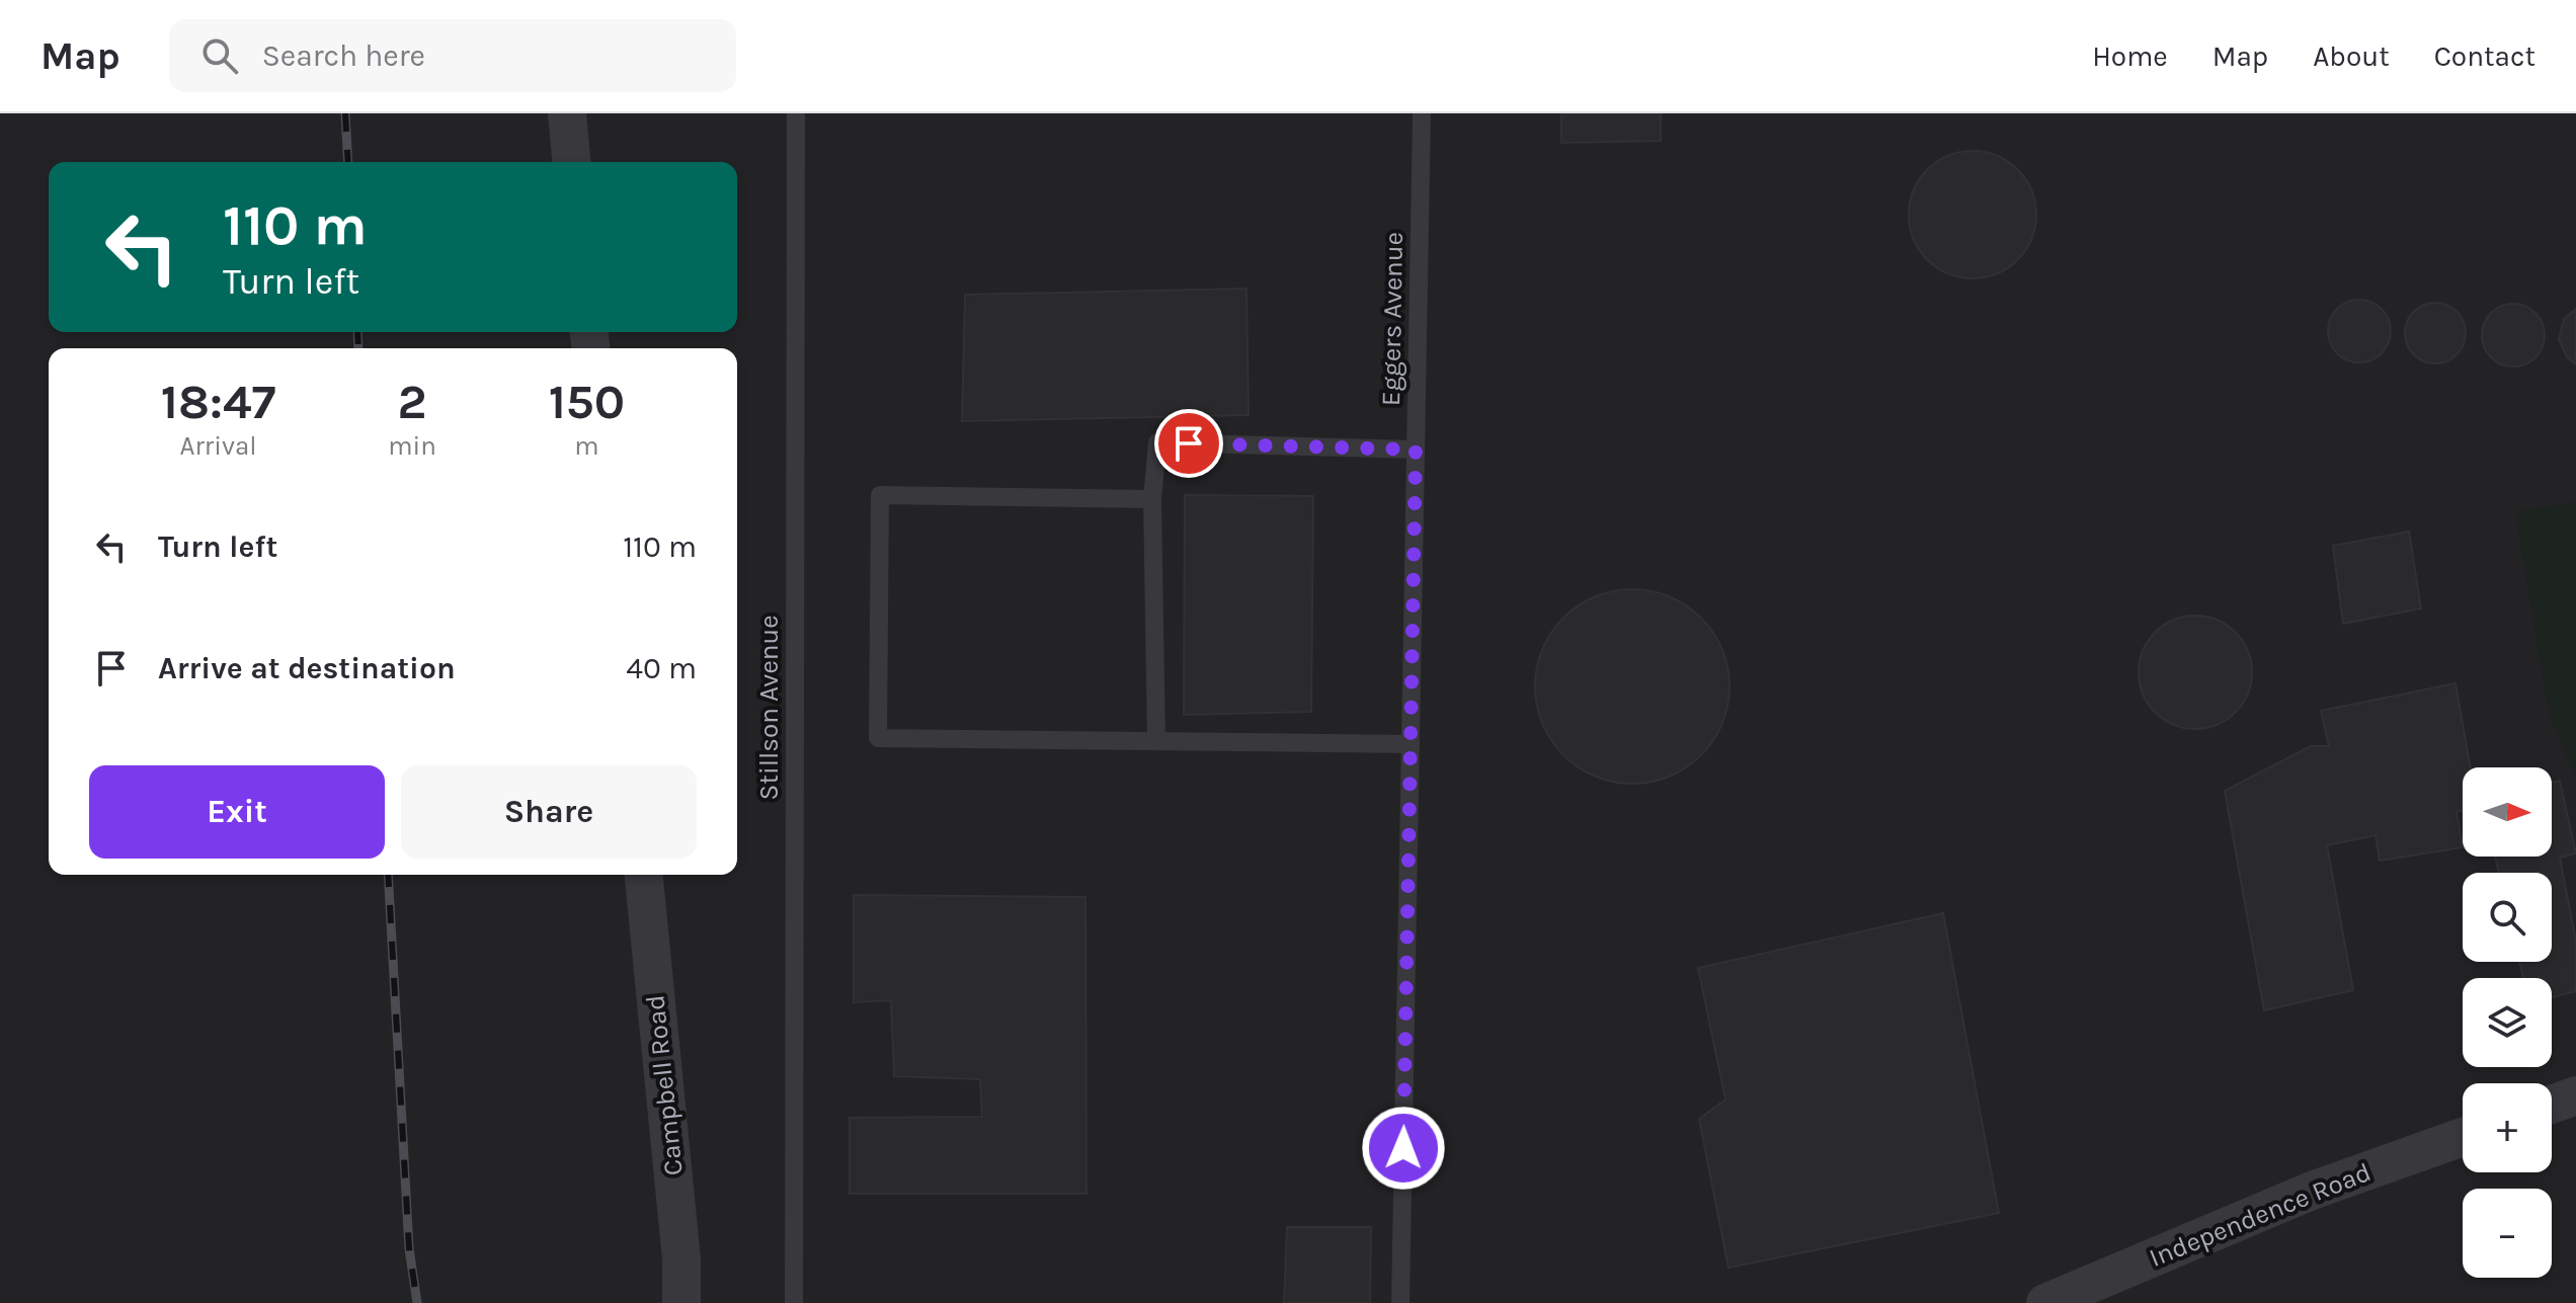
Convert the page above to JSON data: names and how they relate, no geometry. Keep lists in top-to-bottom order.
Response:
{
  "streets": {
    "street": ["Campbell Road", "Independence Road"],
    "lane": ["Eggers Avenue", "Stillson Avenue"]
  },
  "north": "right",
  "page": {
    "header": "Map",
    "search": "Search here",
    "nav": [
      "Home",
      "Map",
      "About",
      "Contact"
    ],
    "turn": ["110 m", "Turn left"],
    "eta": [
      "18:47",
      "Arrival",
      "2",
      "min",
      "150",
      "m"
    ],
    "list": [
      {
        "name": "Turn left",
        "value": "110 m"
      },
      {
        "name": "Arrive at destination",
        "value": "40 m"
      }
    ],
    "buttons": ["Exit", "Share"],
    "map_buttons": ["+", "−"]
  }
}
